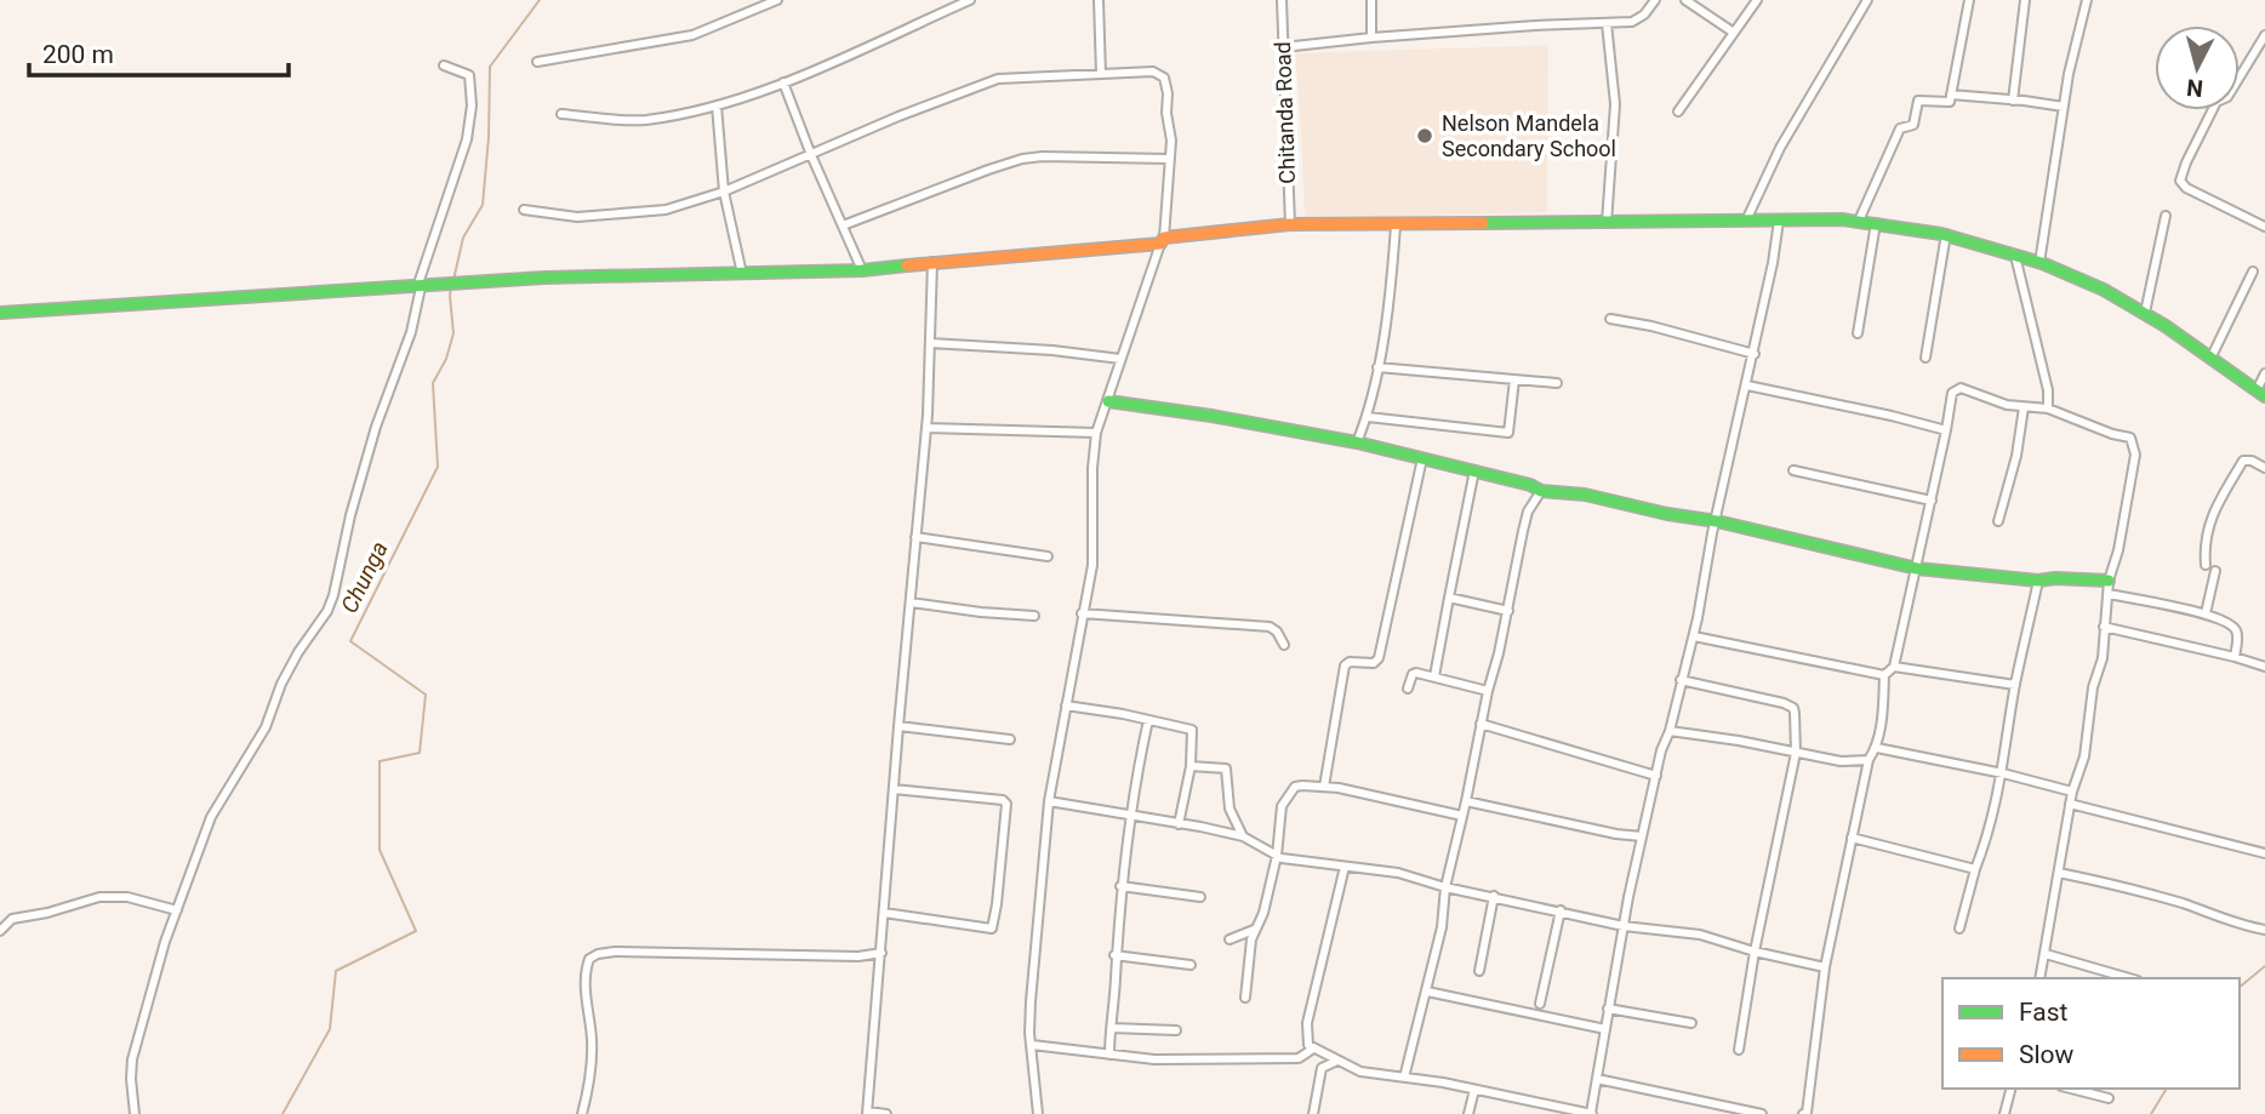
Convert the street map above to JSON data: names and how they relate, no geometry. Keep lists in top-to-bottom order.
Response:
{
  "streets": {
    "street": ["Chitanda Road"]
  },
  "water": ["Chunga"],
  "places": ["Nelson Mandela Secondary School"],
  "legend": ["Fast", "Slow"],
  "scale_bar": "200 m",
  "north": "bottom"
}
